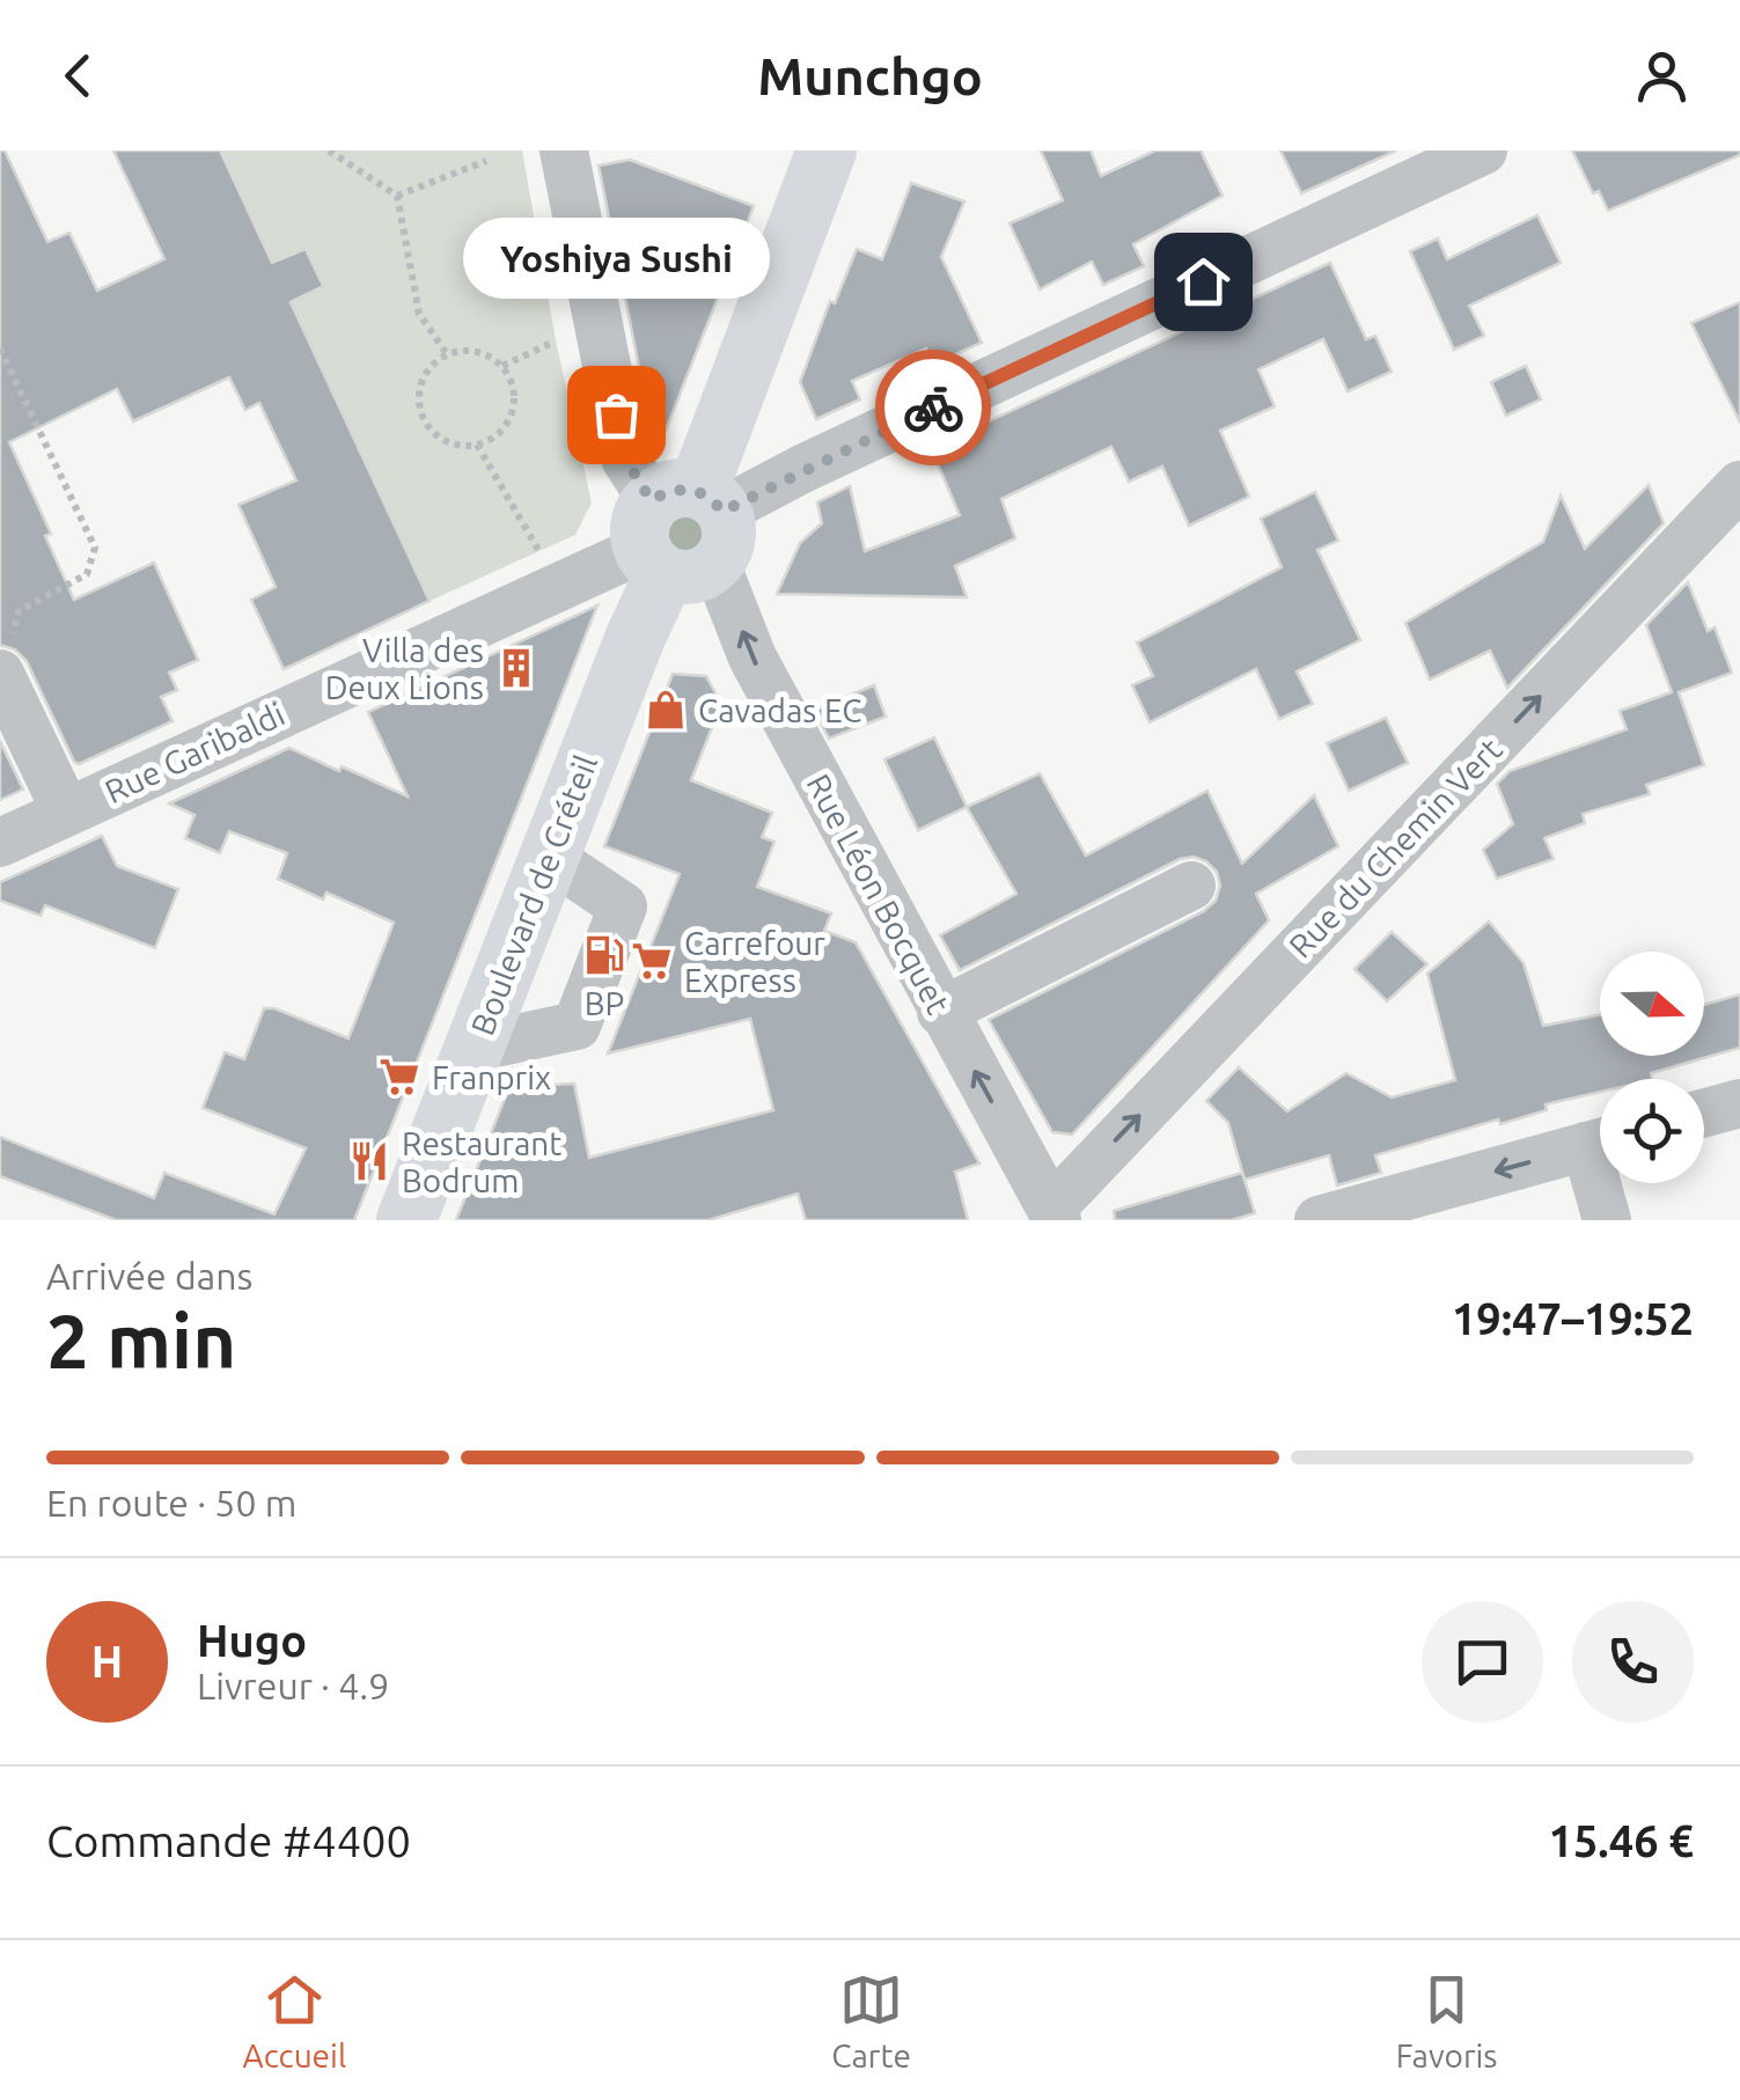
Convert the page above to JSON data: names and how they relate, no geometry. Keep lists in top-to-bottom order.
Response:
{
  "streets": {
    "main road": ["Boulevard de Créteil"],
    "street": ["Rue Garibaldi", "Rue du Chemin Vert", "Rue Léon Bocquet"]
  },
  "crossings": [
    ["Rue Garibaldi", "Rue Léon Bocquet"],
    ["Rue Garibaldi", "Boulevard de Créteil"],
    ["Rue du Chemin Vert", "Rue Léon Bocquet"],
    ["Rue Léon Bocquet", "Boulevard de Créteil"]
  ],
  "one_way": ["Rue du Chemin Vert", "Rue Léon Bocquet"],
  "places": {
    "other": ["Yoshiya Sushi"],
    "building": ["Villa des Deux Lions"],
    "shop": ["Cavadas EC"],
    "fuel station": ["BP"],
    "supermarket": ["Carrefour Express", "Franprix"],
    "restaurant": ["Restaurant Bodrum"]
  },
  "north": "right",
  "page": {
    "header": "Munchgo",
    "bubble": "Yoshiya Sushi",
    "heading": ["2 min", "Arrivée dans", "19:47–19:52"],
    "panel": [
      "Hugo",
      "Livreur · 4.9",
      "Commande #4400",
      "15.46 €"
    ],
    "bar": "En route · 50 m",
    "round": "H",
    "tabs": ["Accueil", "Carte", "Favoris"]
  }
}
